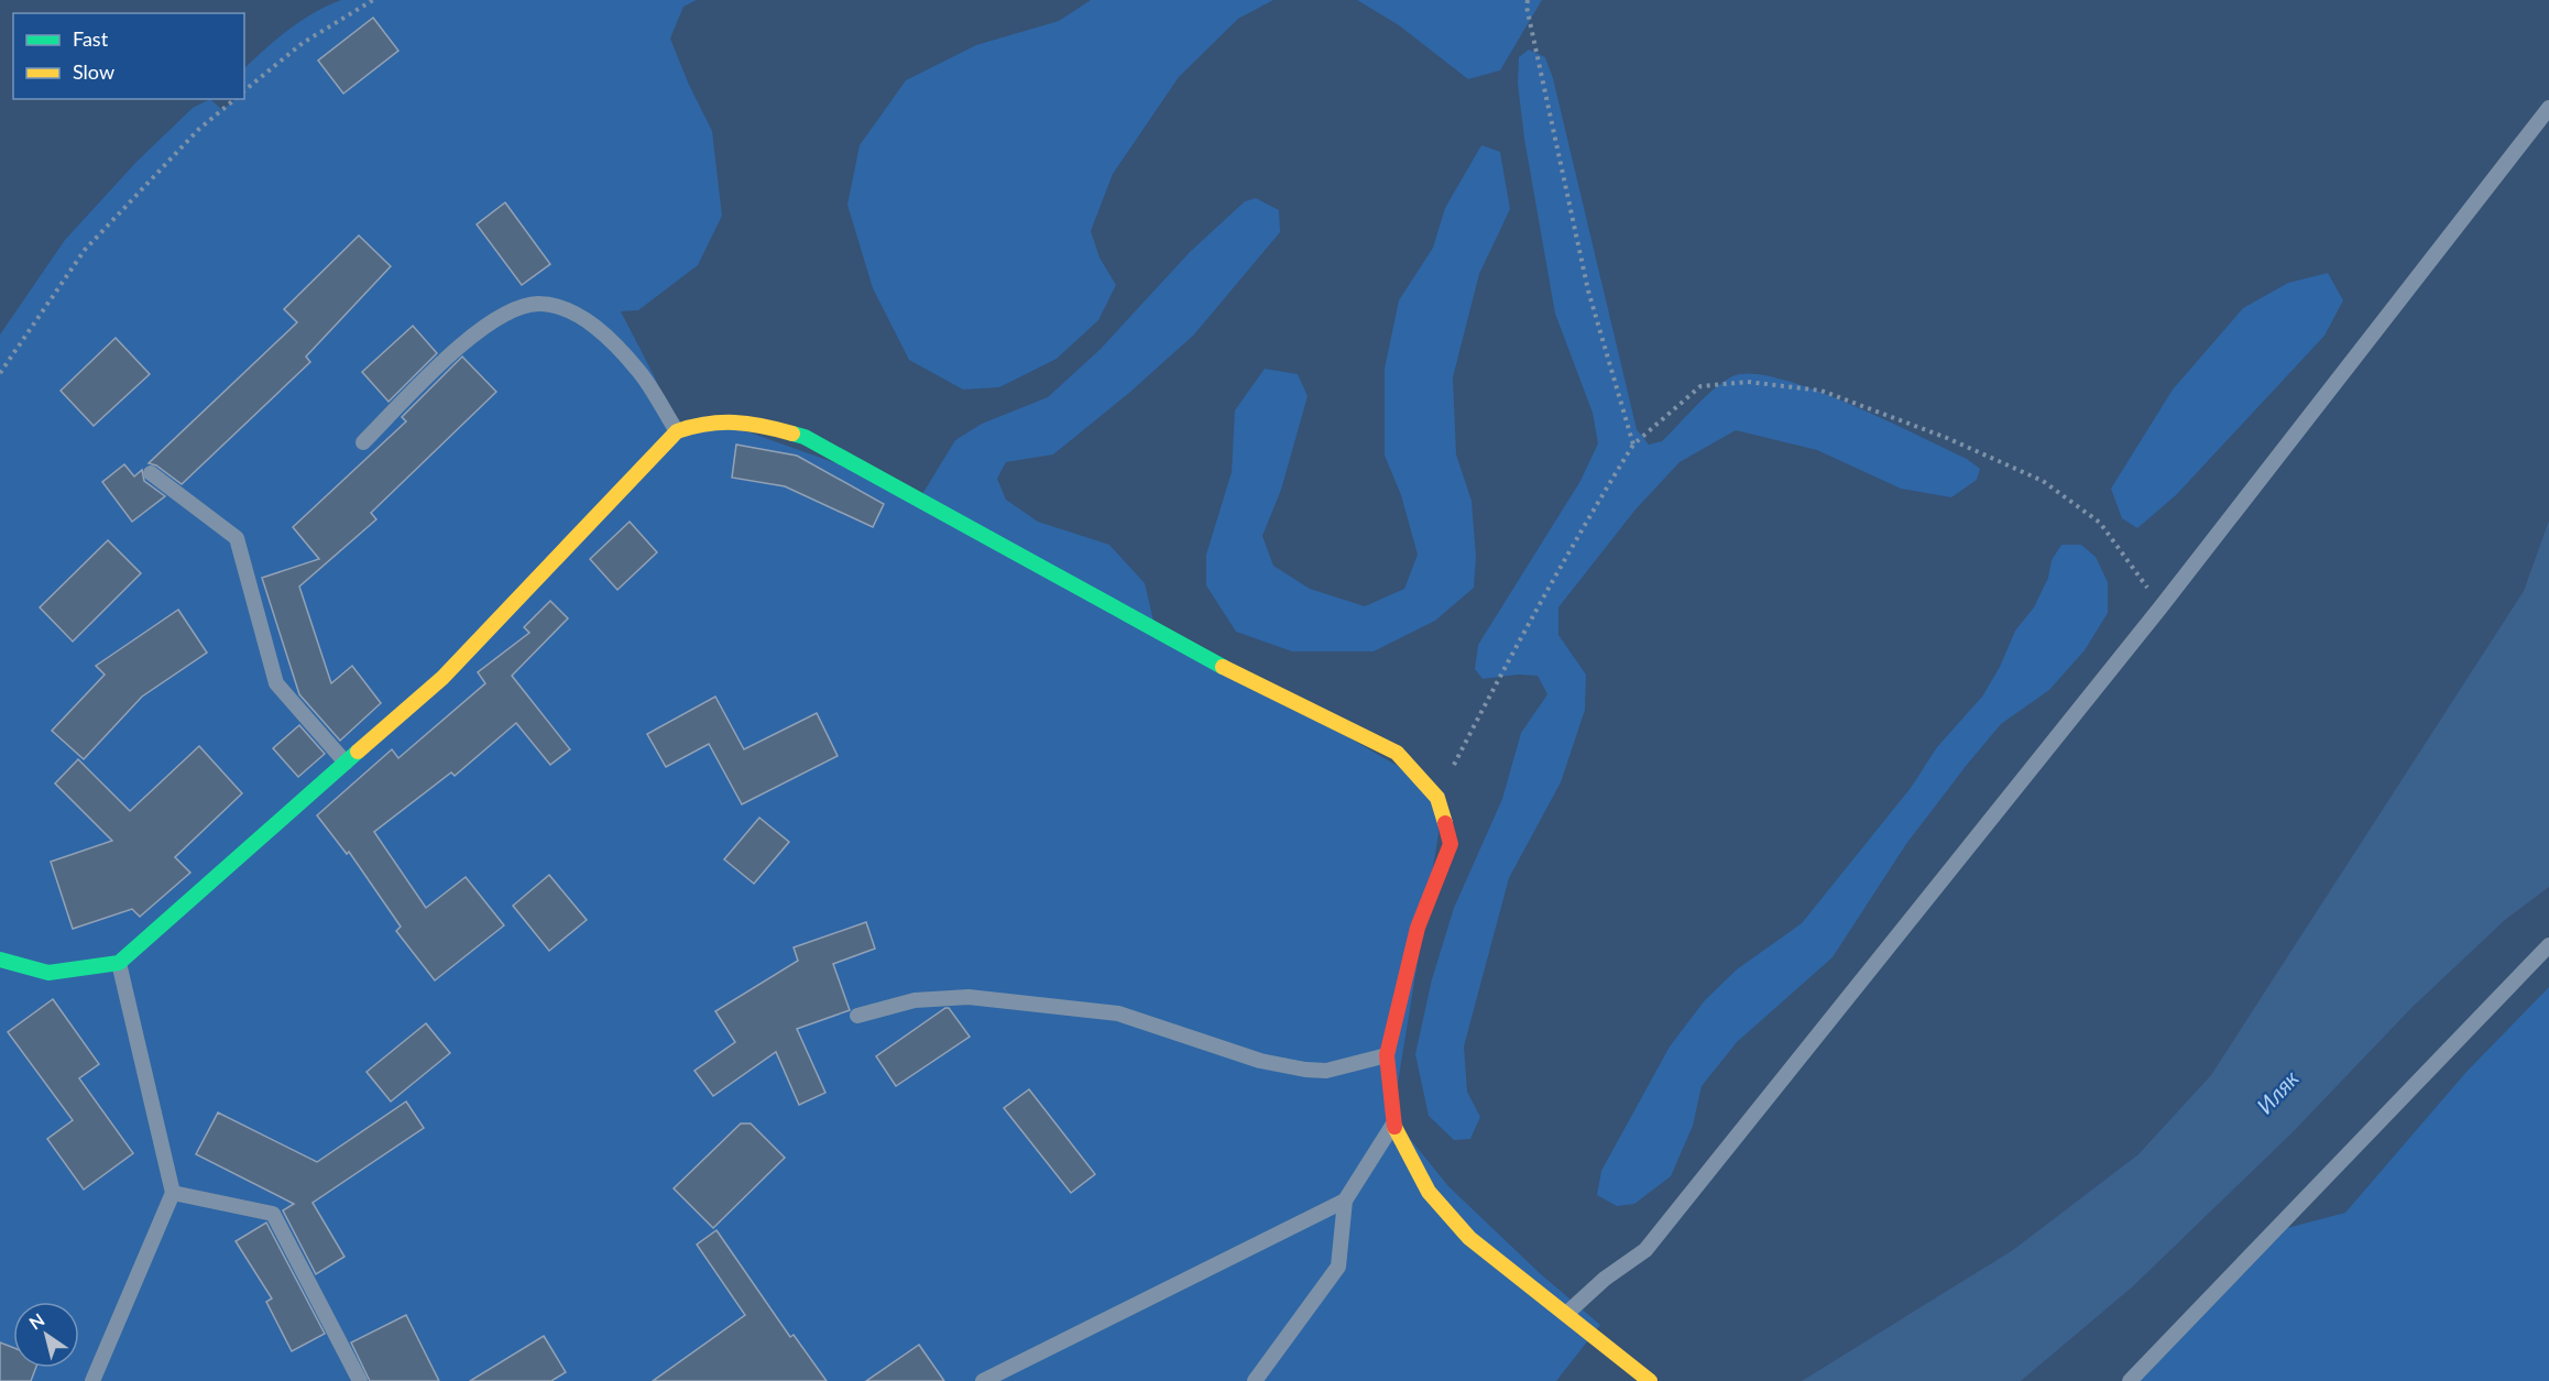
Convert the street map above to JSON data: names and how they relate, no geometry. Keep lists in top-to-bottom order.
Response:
{
  "water": ["Иляк"],
  "legend": ["Fast", "Slow"],
  "north": "top left"
}
